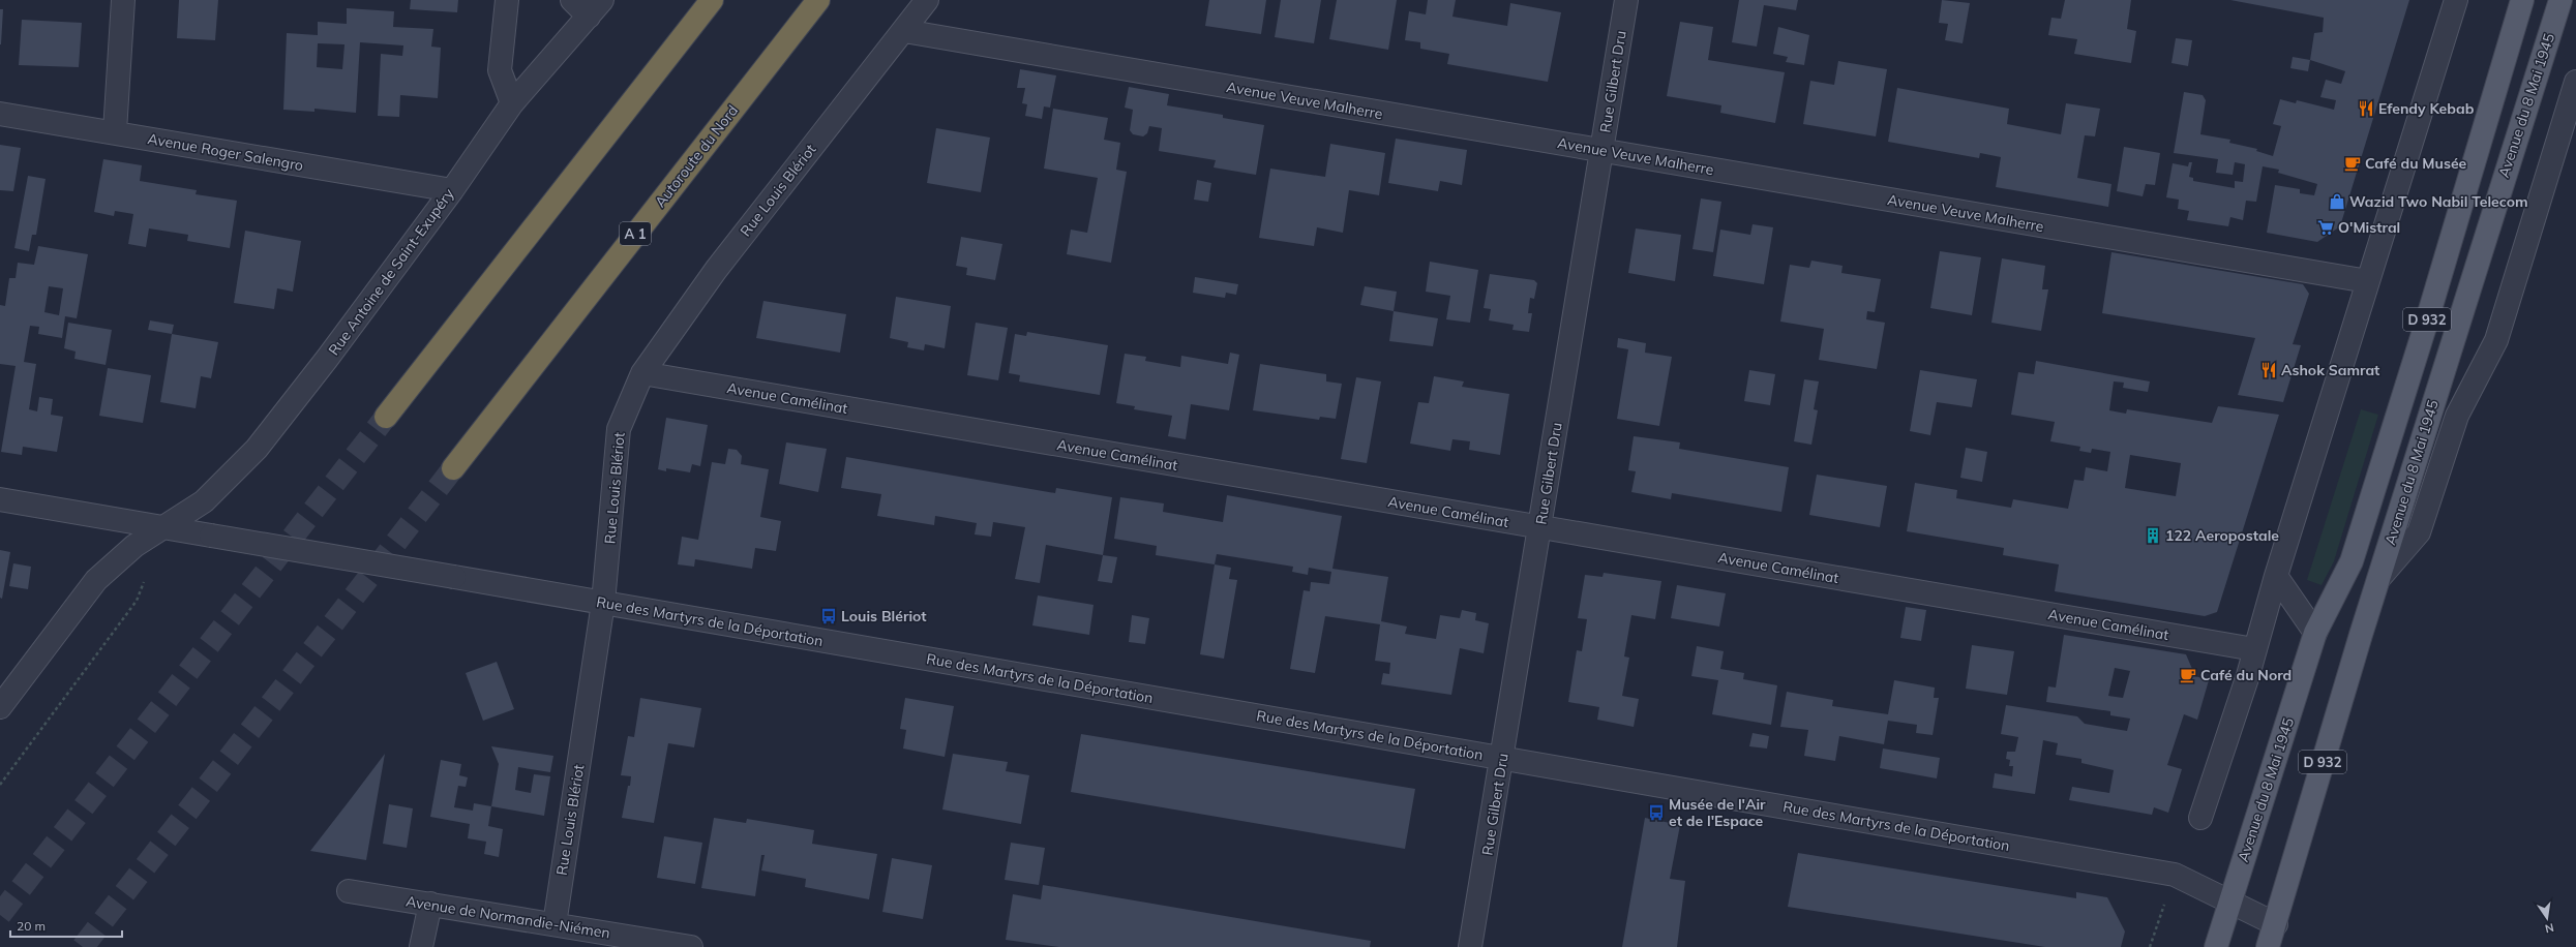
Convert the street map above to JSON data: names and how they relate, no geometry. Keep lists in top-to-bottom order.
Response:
{
  "streets": {
    "highway": ["Autoroute du Nord", "A 1"],
    "main road": ["Avenue du 8 Mai 1945", "D 932"],
    "street": [
      "Rue Gilbert Dru",
      "Avenue Veuve Malherre",
      "Avenue Roger Salengro",
      "Rue Louis Blériot",
      "Rue Antoine de Saint-Exupéry",
      "Avenue Camélinat",
      "Rue des Martyrs de la Déportation",
      "Avenue de Normandie-Niémen"
    ]
  },
  "crossings": [
    ["Rue Gilbert Dru", "Avenue Veuve Malherre"],
    ["Rue Gilbert Dru", "Avenue Camélinat"],
    ["Rue Gilbert Dru", "Rue des Martyrs de la Déportation"],
    ["Avenue Veuve Malherre", "Rue Louis Blériot"],
    ["Avenue du 8 Mai 1945", "Rue des Martyrs de la Déportation"],
    ["Avenue Roger Salengro", "Rue Antoine de Saint-Exupéry"],
    ["Rue Louis Blériot", "Avenue Camélinat"],
    ["Rue Louis Blériot", "Rue des Martyrs de la Déportation"],
    ["Rue Louis Blériot", "Avenue de Normandie-Niémen"],
    ["Rue Antoine de Saint-Exupéry", "Rue des Martyrs de la Déportation"]
  ],
  "places": {
    "restaurant": ["Efendy Kebab", "Ashok Samrat"],
    "cafe": ["Café du Musée", "Café du Nord"],
    "shop": ["Wazid Two Nabil Telecom"],
    "supermarket": ["O'Mistral"],
    "building": ["122 Aeropostale"],
    "bus stop": ["Louis Blériot", "Musée de l'Air et de l'Espace"]
  },
  "scale_bar": "20 m",
  "north": "bottom"
}
